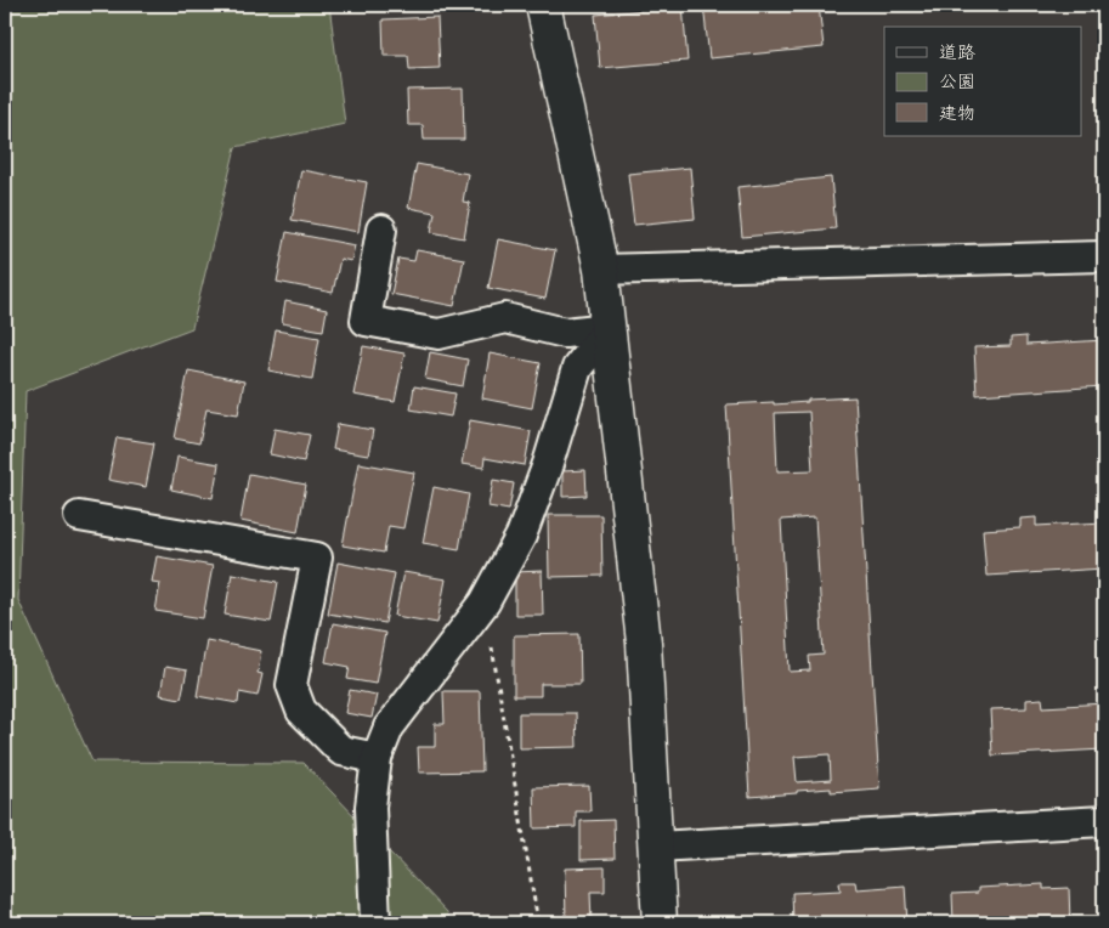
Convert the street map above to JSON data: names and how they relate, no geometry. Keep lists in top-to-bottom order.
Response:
{
  "legend": ["道路", "公園", "建物"]
}
